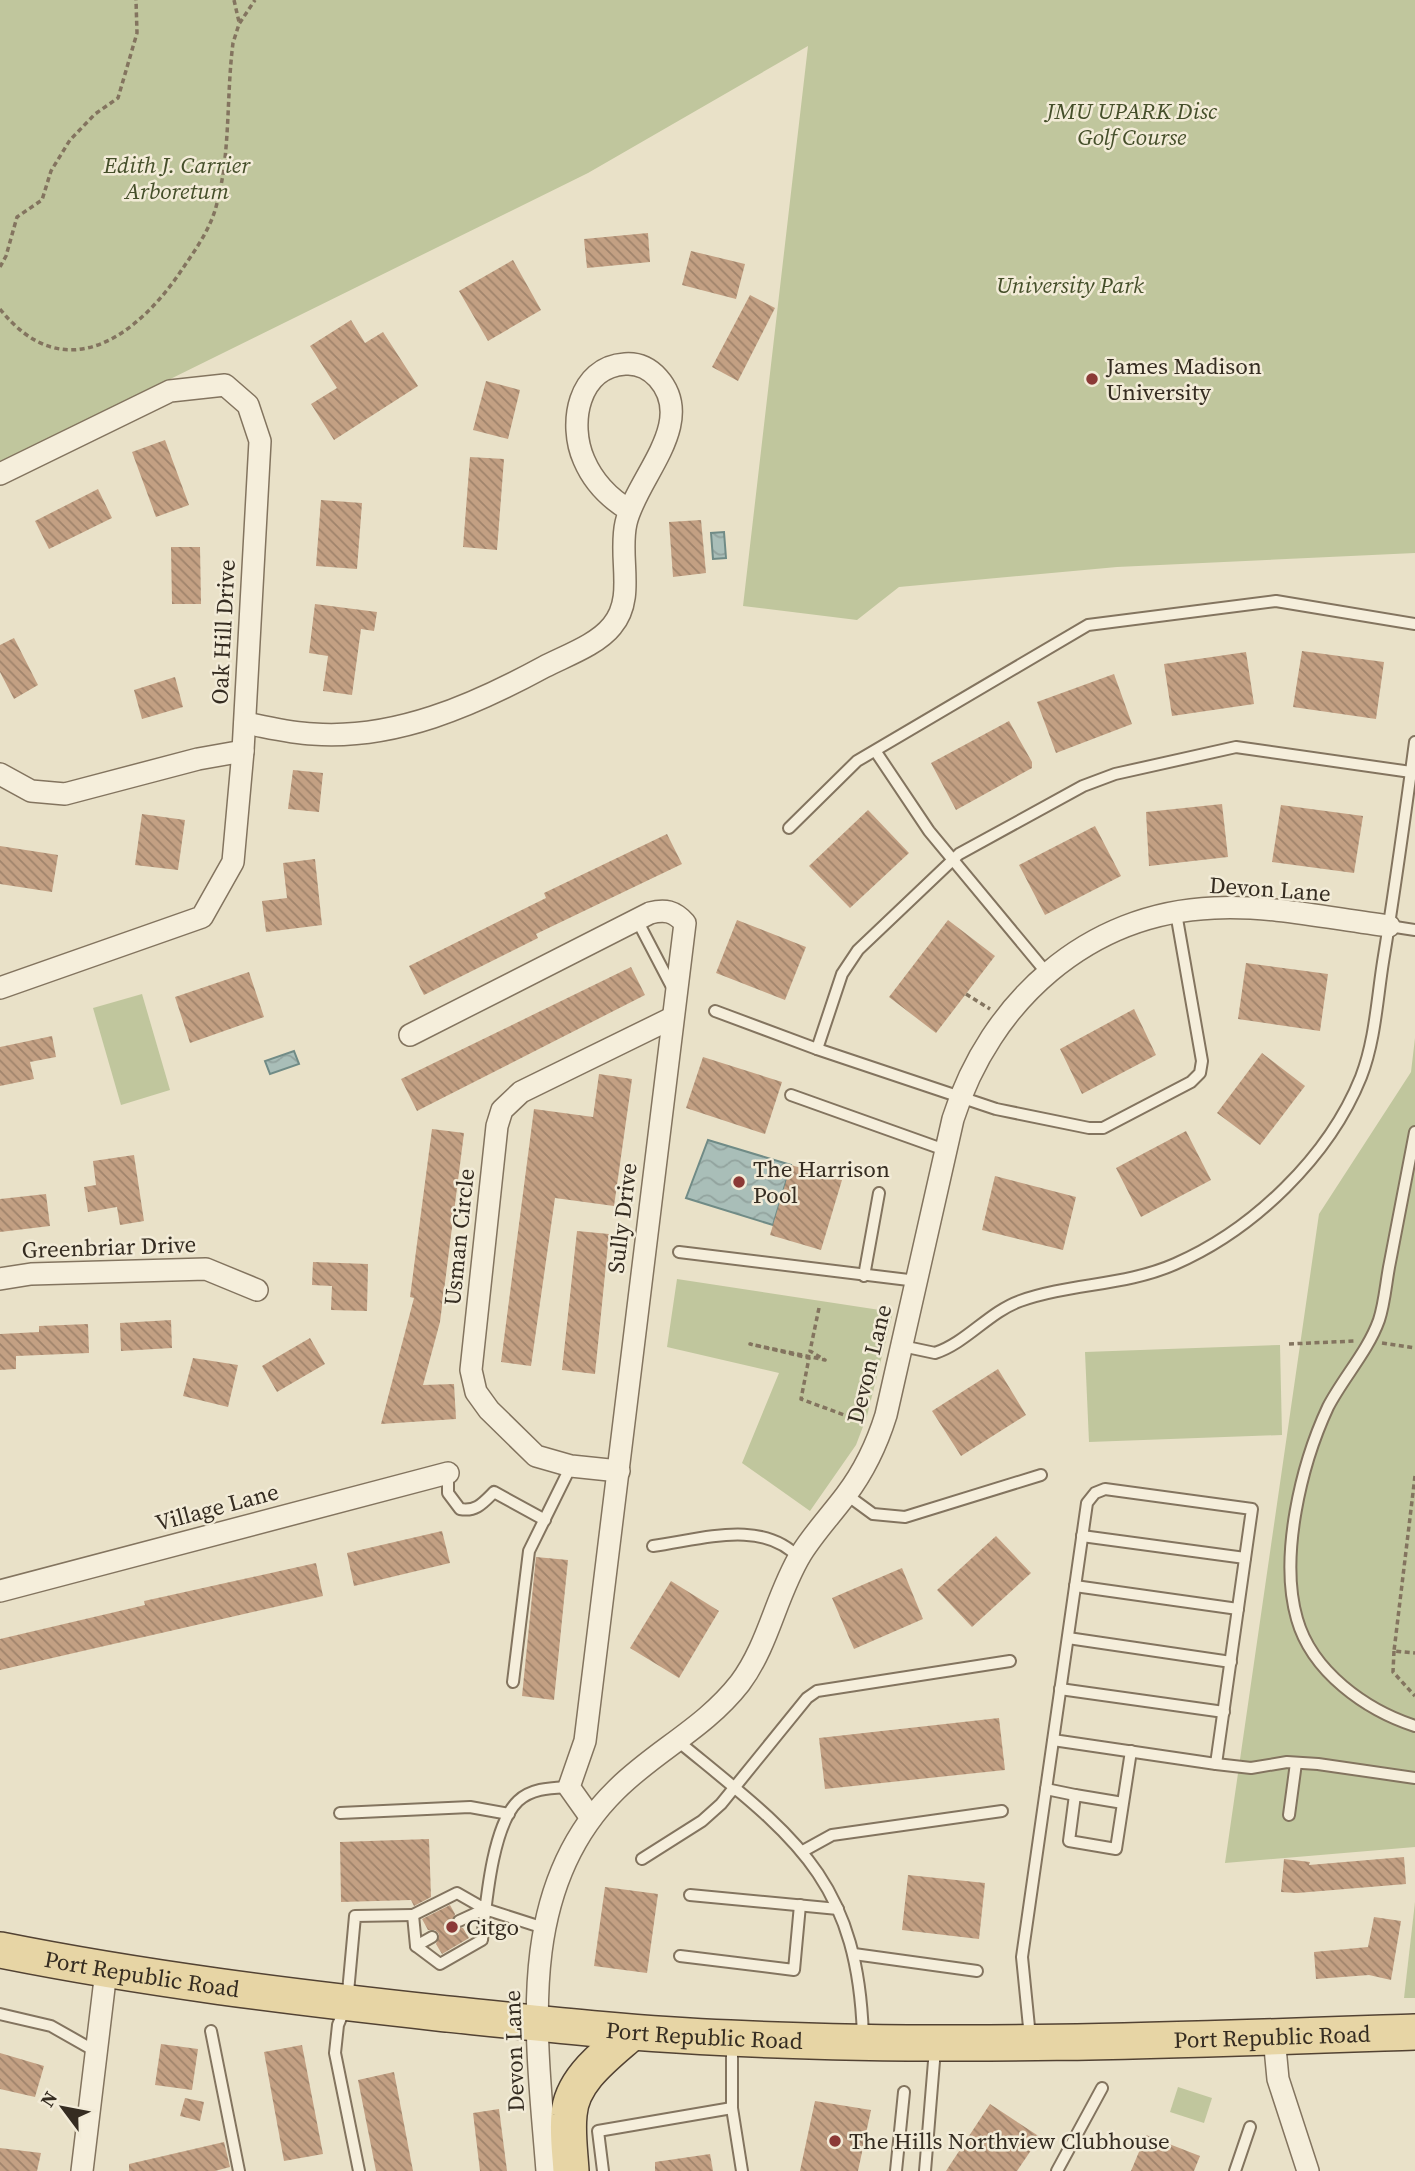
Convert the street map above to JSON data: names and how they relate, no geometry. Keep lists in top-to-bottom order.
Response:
{
  "streets": {
    "main road": ["Port Republic Road"],
    "street": [
      "Oak Hill Drive",
      "Devon Lane",
      "Sully Drive",
      "Usman Circle",
      "Greenbriar Drive",
      "Village Lane"
    ]
  },
  "crossings": [
    ["Devon Lane", "Port Republic Road"],
    ["Sully Drive", "Usman Circle"]
  ],
  "parks": ["JMU UPARK Disc Golf Course", "Edith J. Carrier Arboretum", "University Park"],
  "places": [
    "James Madison University",
    "The Harrison Pool",
    "Citgo",
    "The Hills Northview Clubhouse"
  ],
  "north": "top left"
}
